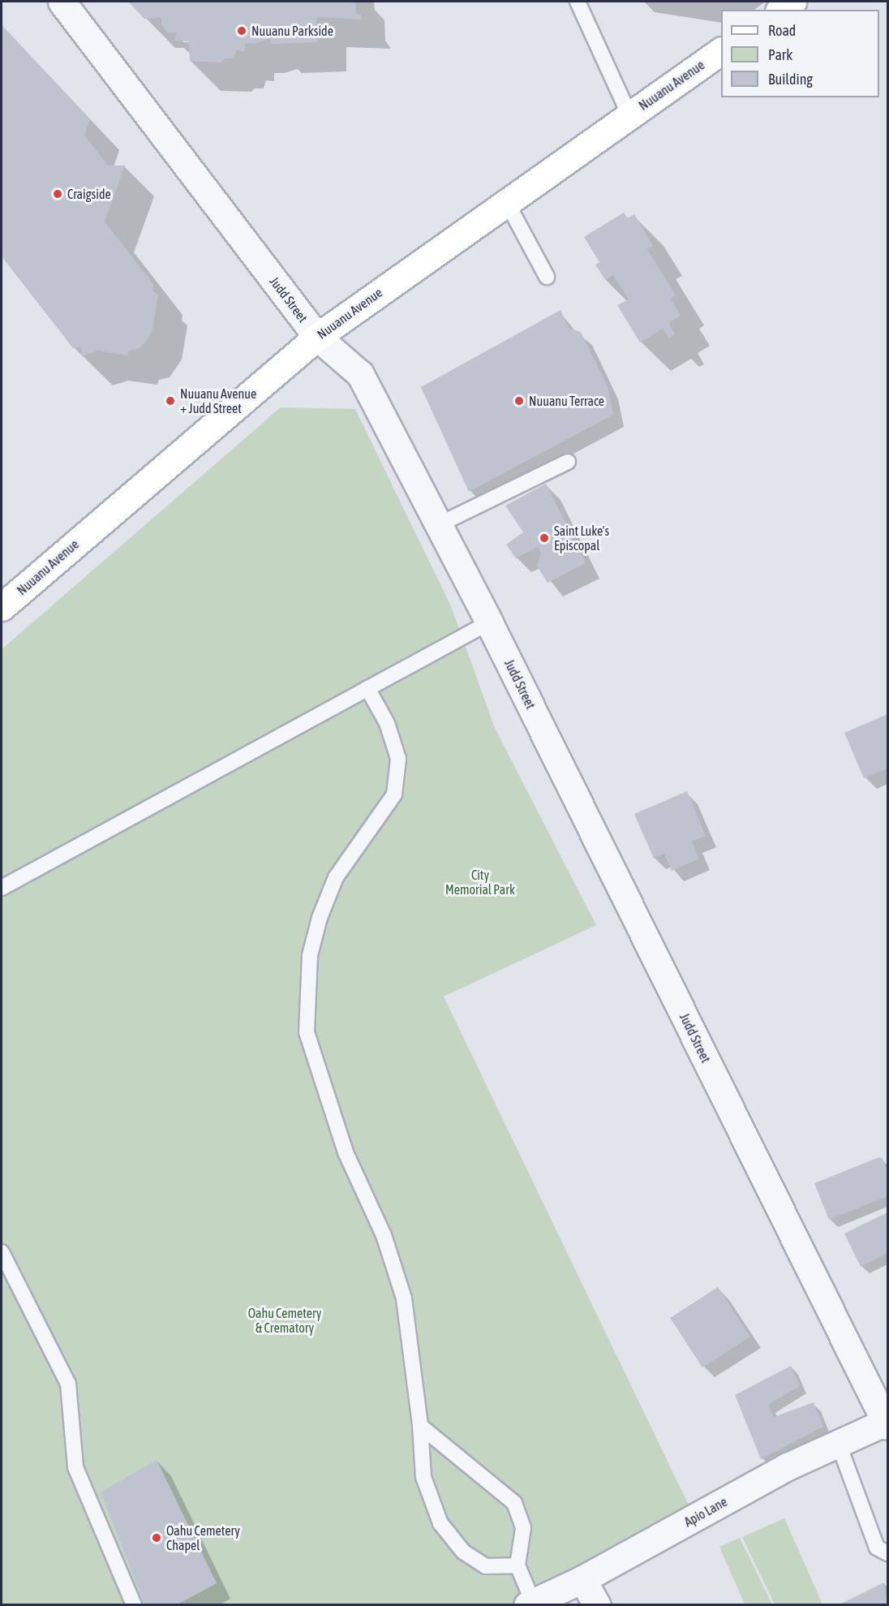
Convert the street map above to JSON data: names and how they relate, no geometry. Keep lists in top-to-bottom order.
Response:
{
  "streets": {
    "main road": ["Nuuanu Avenue"],
    "street": ["Judd Street", "Apio Lane"]
  },
  "crossings": [
    ["Nuuanu Avenue", "Judd Street"],
    ["Judd Street", "Apio Lane"]
  ],
  "parks": ["City Memorial Park", "Oahu Cemetery & Crematory"],
  "places": [
    "Nuuanu Parkside",
    "Craigside",
    "Nuuanu Avenue + Judd Street",
    "Nuuanu Terrace",
    "Saint Luke's Episcopal",
    "Oahu Cemetery Chapel"
  ],
  "legend": ["Road", "Park", "Building"]
}
